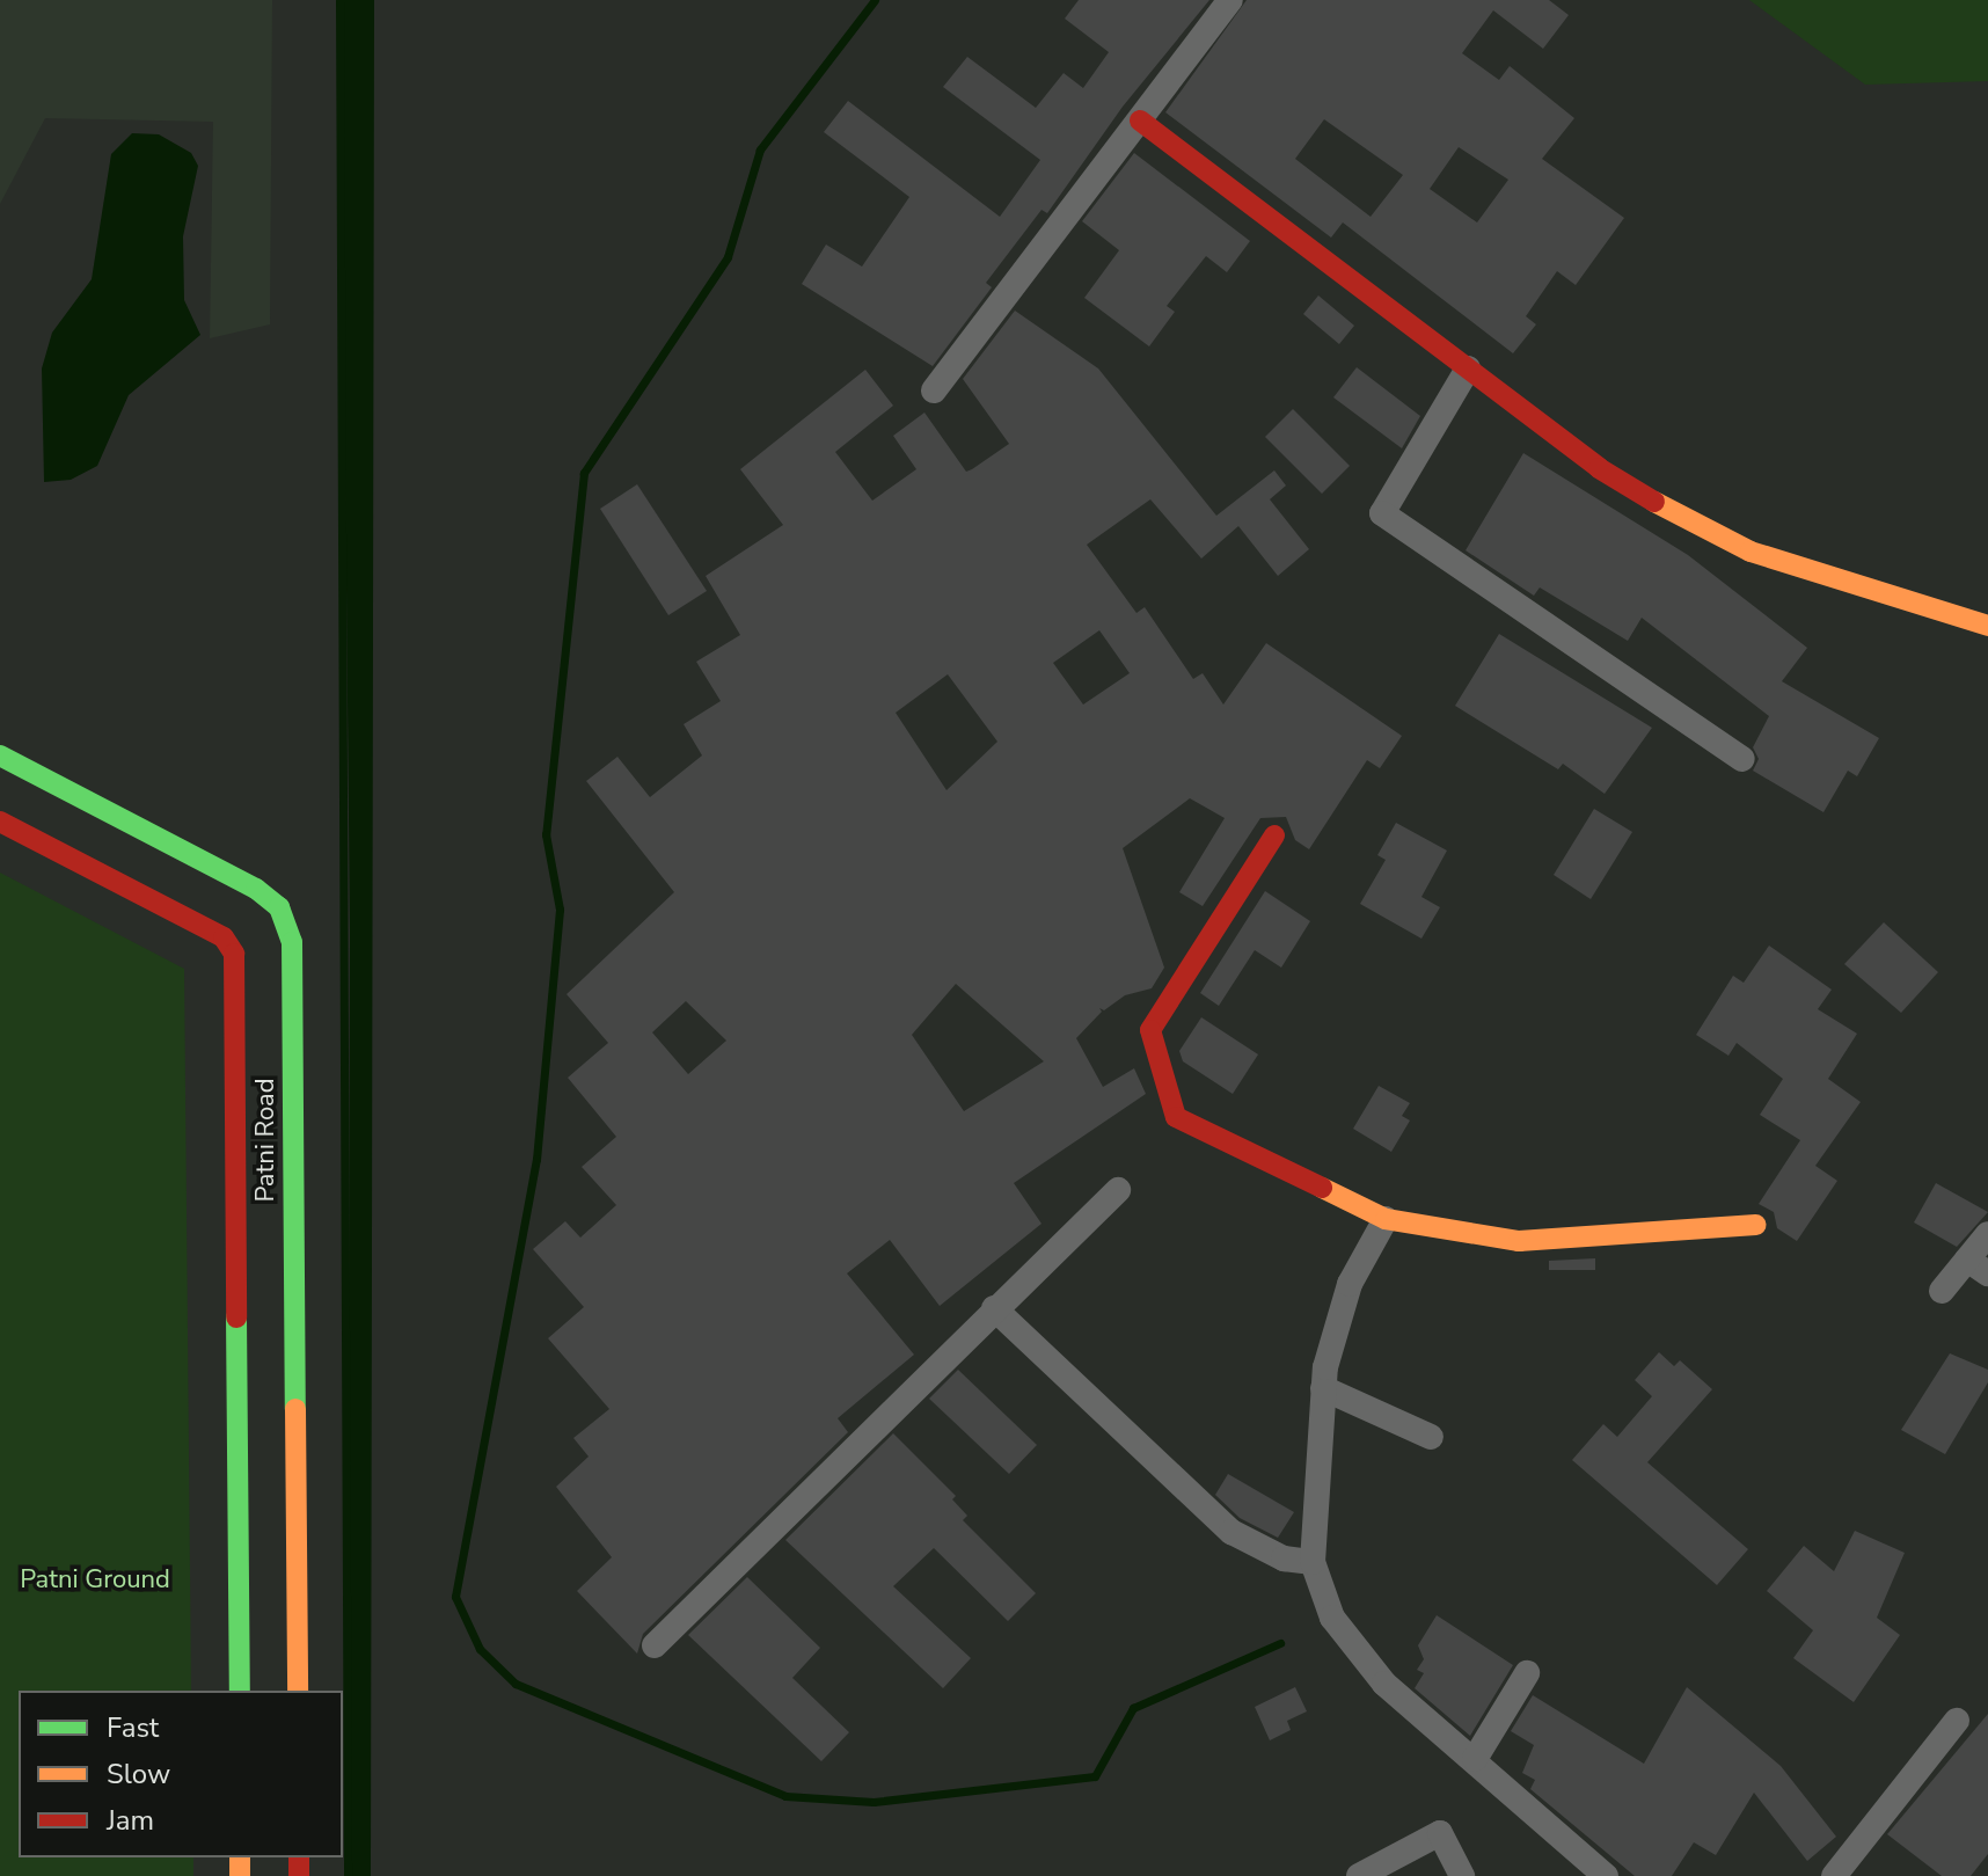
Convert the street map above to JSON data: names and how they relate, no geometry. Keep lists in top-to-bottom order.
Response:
{
  "streets": {
    "main road": ["Patni Road"]
  },
  "parks": ["Patni Ground"],
  "legend": ["Fast", "Slow", "Jam"]
}
